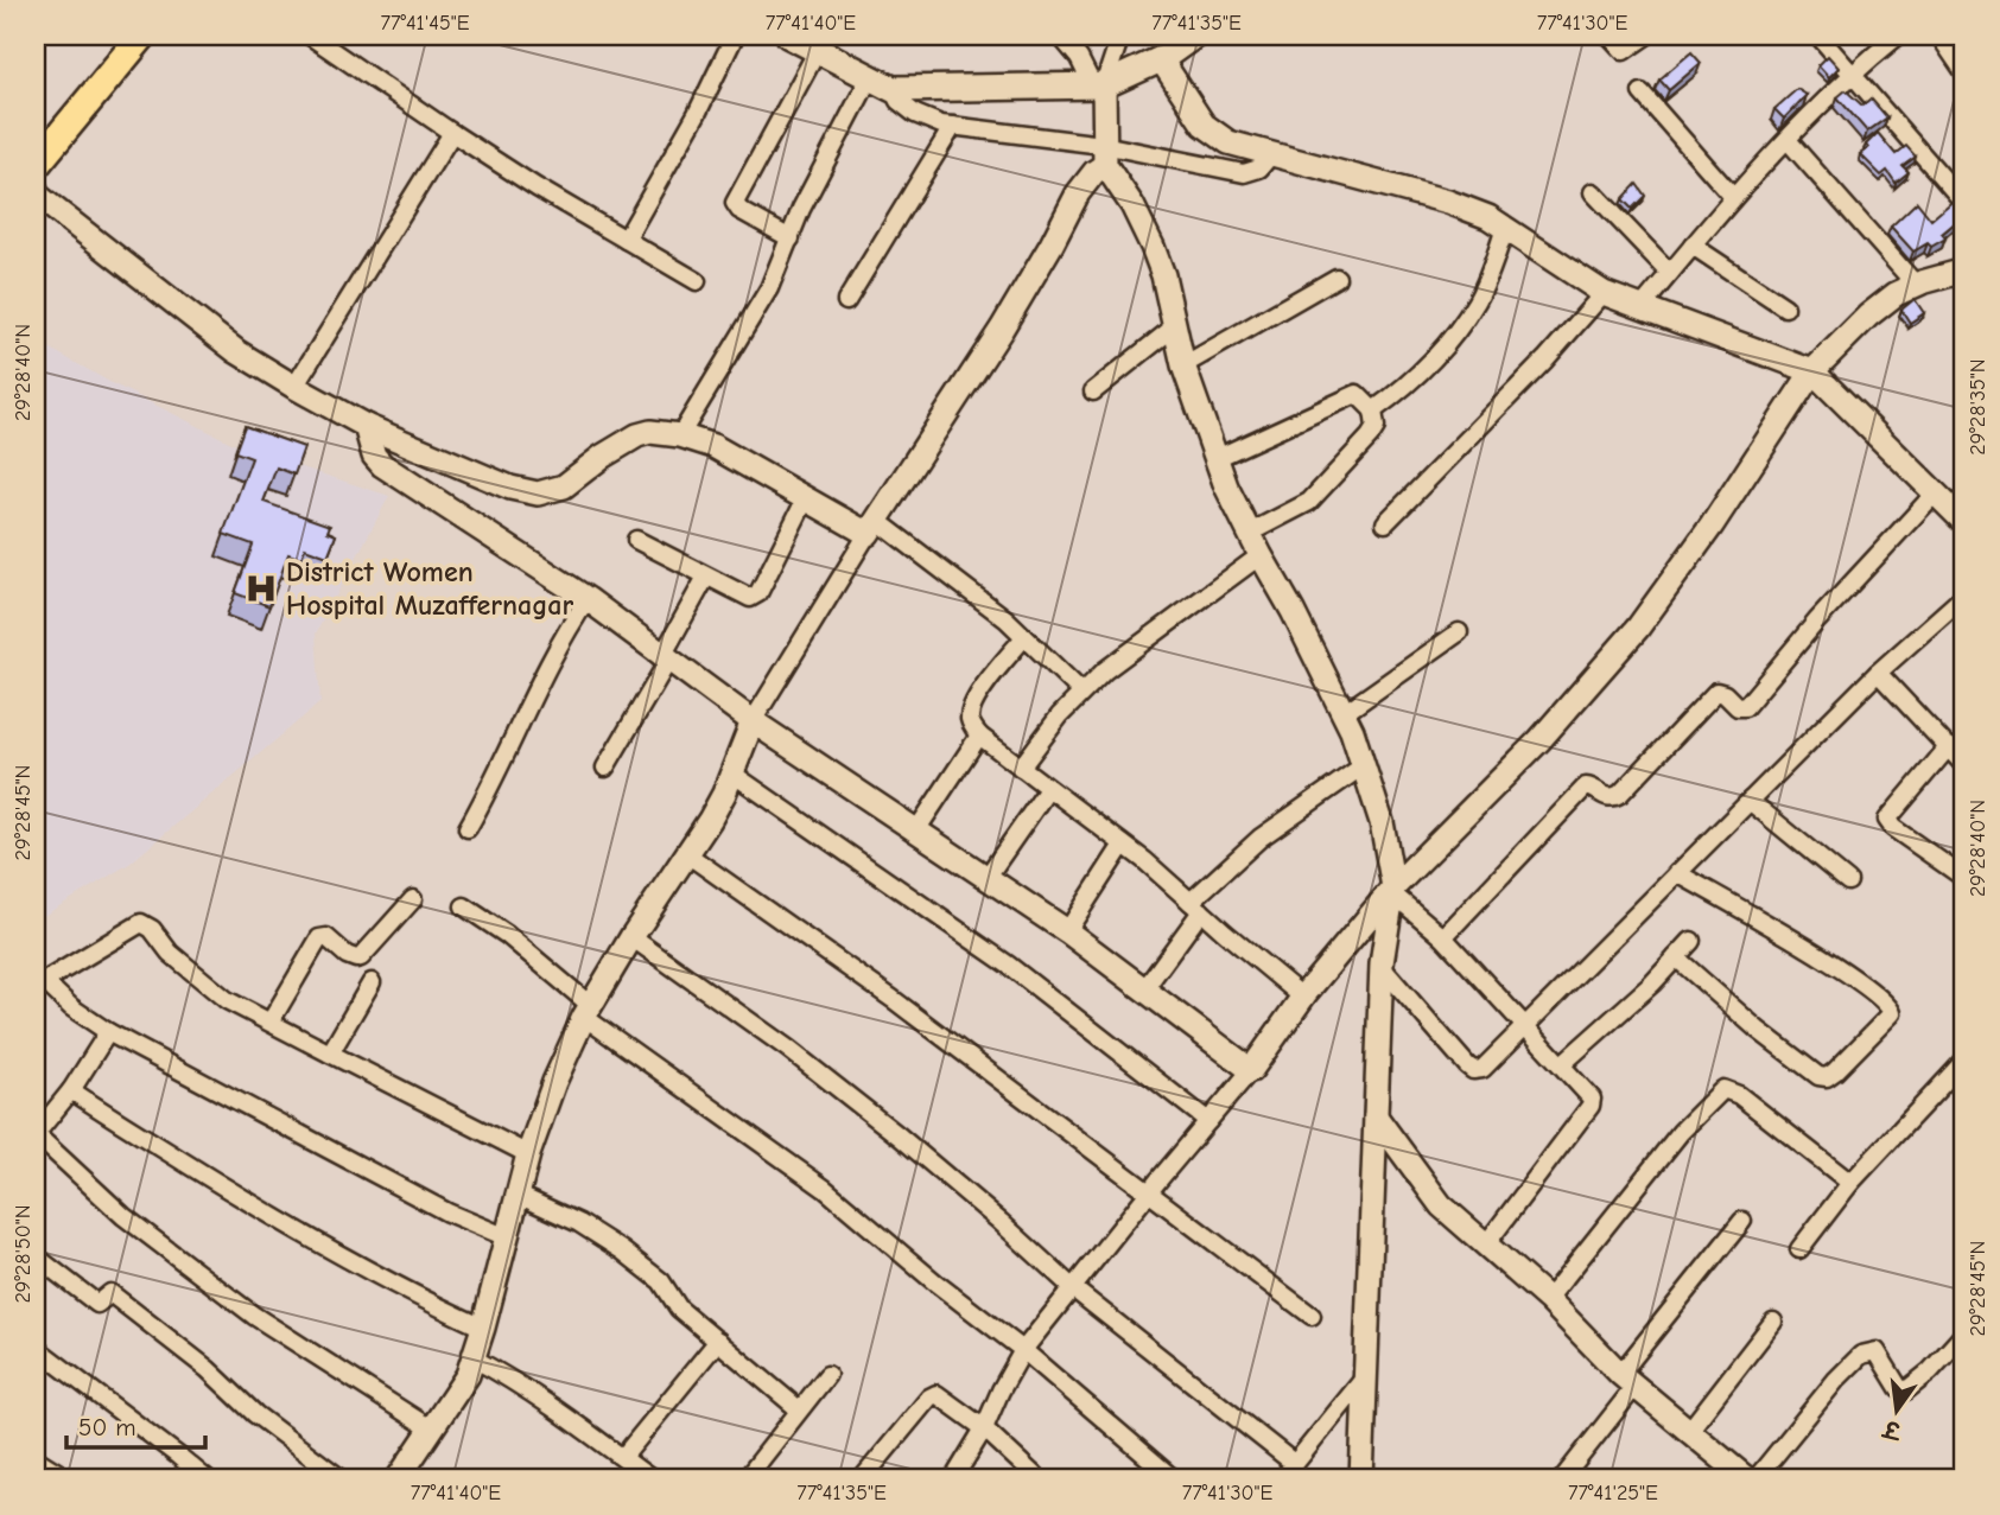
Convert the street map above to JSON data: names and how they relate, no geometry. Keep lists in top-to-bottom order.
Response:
{
  "places": {
    "hospital": ["District Women Hospital Muzaffernagar"]
  },
  "scale_bar": "50 m",
  "north": "bottom",
  "coordinates": [
    "77°41'45\"E",
    "77°41'40\"E",
    "77°41'35\"E",
    "77°41'30\"E",
    "29°28'40\"N",
    "29°28'35\"N",
    "29°28'45\"N",
    "29°28'50\"N",
    "77°41'25\"E"
  ]
}
